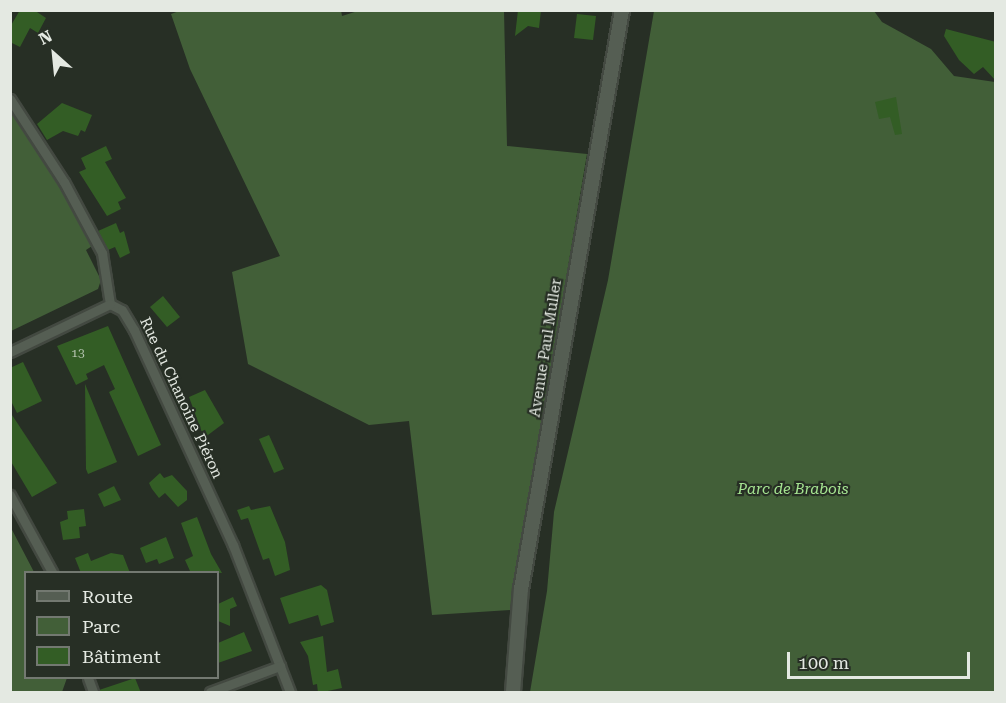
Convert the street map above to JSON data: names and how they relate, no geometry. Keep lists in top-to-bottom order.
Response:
{
  "streets": {
    "main road": ["Avenue Paul Muller"],
    "street": ["Rue du Chanoine Piéron"]
  },
  "parks": ["Parc de Brabois"],
  "house_numbers": ["13"],
  "legend": ["Route", "Parc", "Bâtiment"],
  "scale_bar": "100 m",
  "north": "top left"
}
